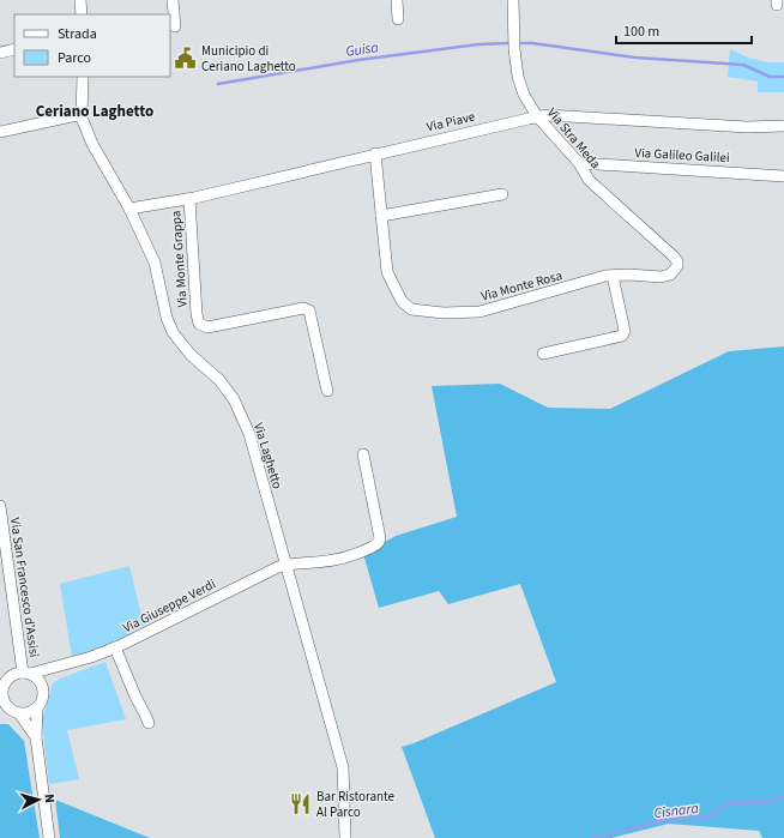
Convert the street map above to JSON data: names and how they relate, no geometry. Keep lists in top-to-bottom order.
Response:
{
  "streets": {
    "street": [
      "Via Piave",
      "Via Stra Meda",
      "Via Galileo Galilei",
      "Via Monte Grappa",
      "Via Monte Rosa",
      "Via Laghetto",
      "Via San Francesco d'Assisi",
      "Via Giuseppe Verdi"
    ]
  },
  "crossings": [
    ["Via Piave", "Via Stra Meda"],
    ["Via Piave", "Via Monte Grappa"],
    ["Via Piave", "Via Monte Rosa"],
    ["Via Piave", "Via Laghetto"],
    ["Via Stra Meda", "Via Galileo Galilei"],
    ["Via Stra Meda", "Via Monte Rosa"],
    ["Via Laghetto", "Via Giuseppe Verdi"],
    ["Via San Francesco d'Assisi", "Via Giuseppe Verdi"]
  ],
  "districts": ["Ceriano Laghetto"],
  "water": ["Guisa", "Cisnara"],
  "places": {
    "public building": ["Municipio di Ceriano Laghetto"],
    "restaurant": ["Bar Ristorante Al Parco"]
  },
  "legend": ["Strada", "Parco"],
  "scale_bar": "100 m",
  "north": "right"
}
